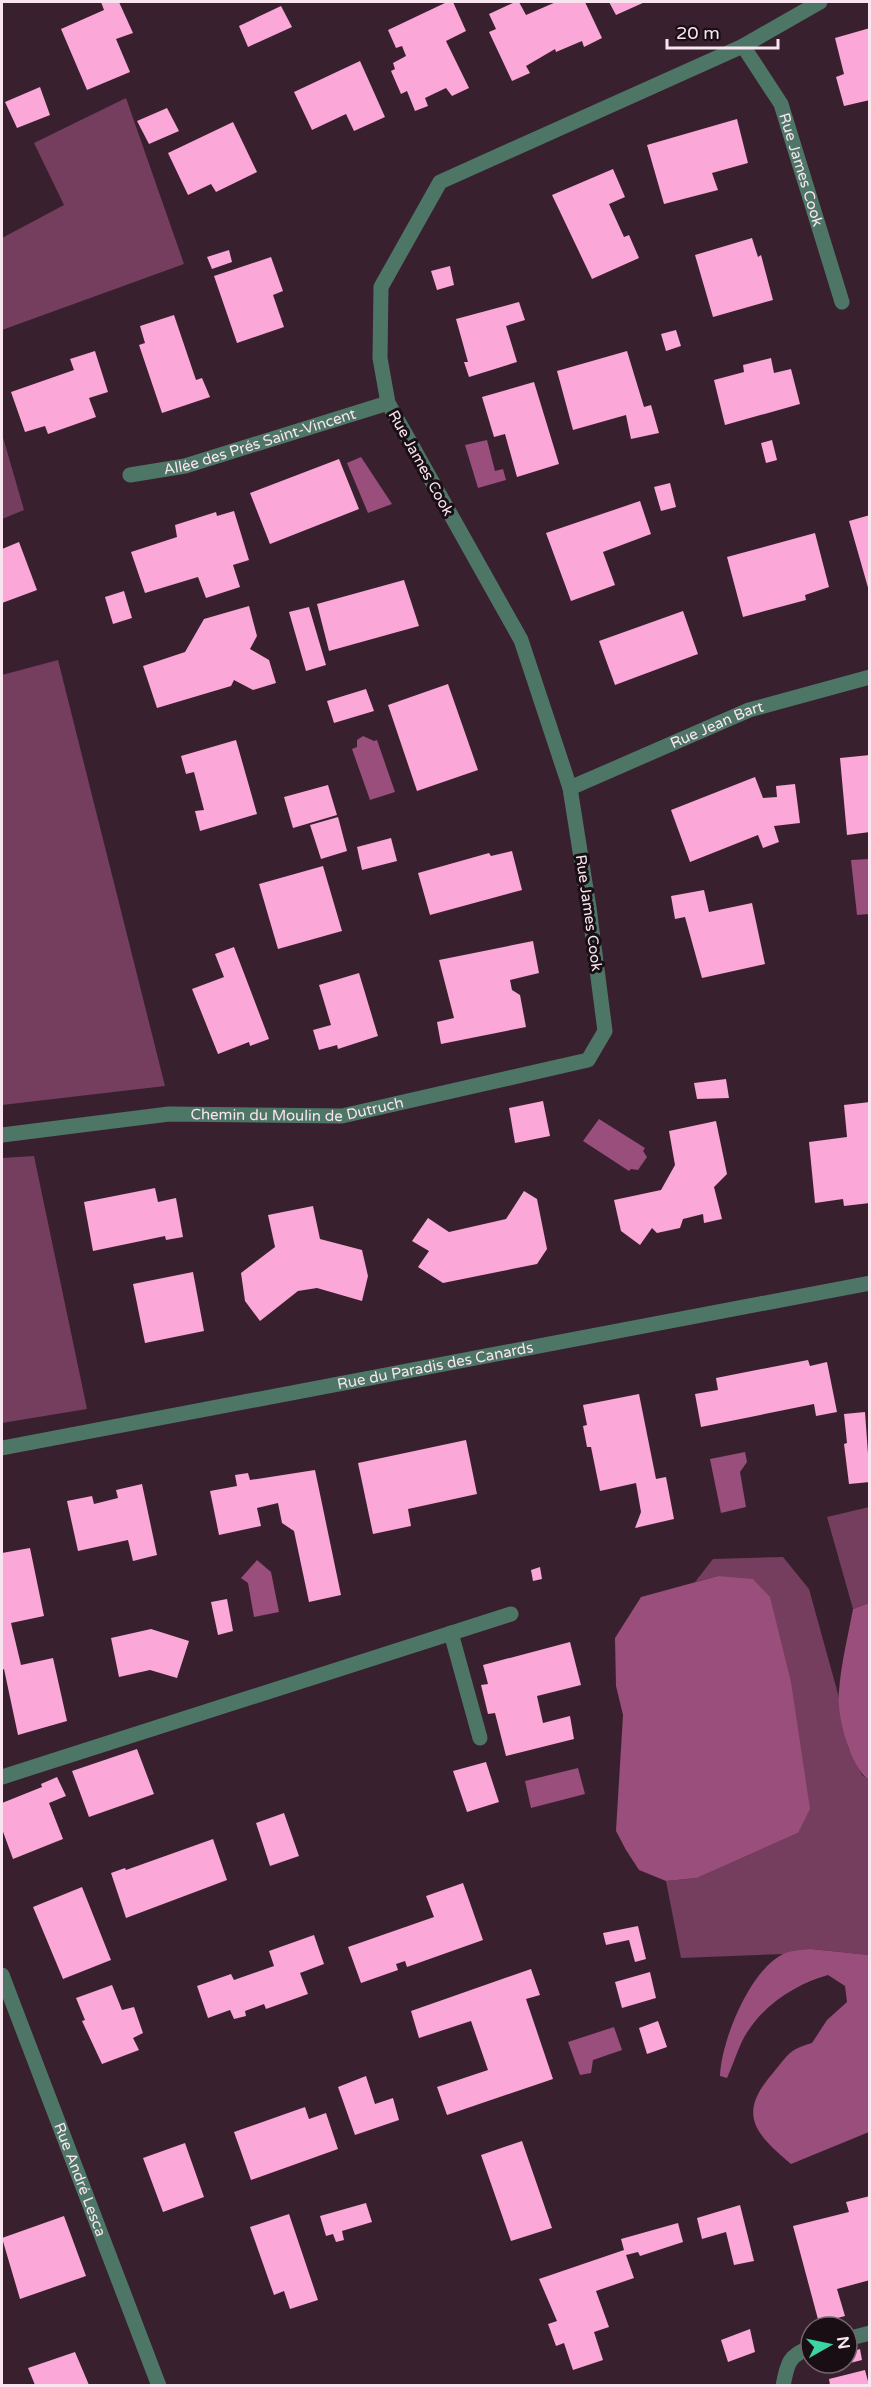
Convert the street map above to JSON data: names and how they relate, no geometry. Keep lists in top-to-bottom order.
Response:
{
  "streets": {
    "street": [
      "Rue James Cook",
      "Allée des Prés Saint-Vincent",
      "Rue Jean Bart",
      "Chemin du Moulin de Dutruch",
      "Rue du Paradis des Canards",
      "Rue André Lesca"
    ]
  },
  "crossings": [
    ["Rue James Cook", "Allée des Prés Saint-Vincent"],
    ["Rue James Cook", "Rue Jean Bart"],
    ["Rue James Cook", "Chemin du Moulin de Dutruch"]
  ],
  "scale_bar": "20 m",
  "north": "right"
}
